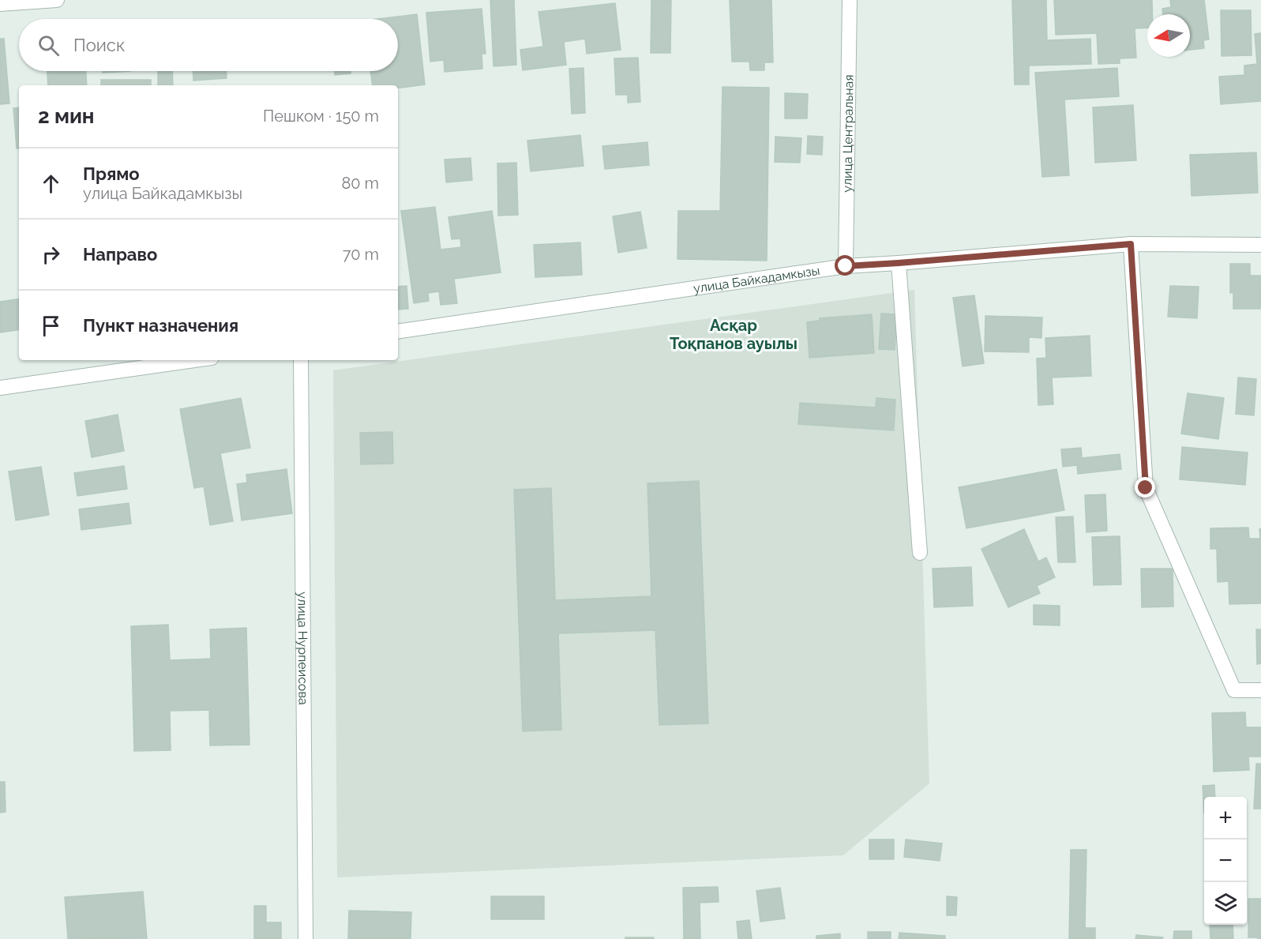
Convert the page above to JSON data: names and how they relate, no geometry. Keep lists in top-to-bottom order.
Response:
{
  "streets": {
    "street": ["улица Центральная", "улица Байкадамкызы", "улица Нурпеисова"]
  },
  "crossings": [
    ["улица Центральная", "улица Байкадамкызы"]
  ],
  "districts": ["Асқар Тоқпанов ауылы"],
  "north": "left",
  "page": {
    "search": "Поиск",
    "heading": ["2 мин", "Пешком · 150 m"],
    "list": [
      ["Прямо", "улица Байкадамкызы", "80 m"],
      ["Направо", "70 m"],
      "Пункт назначения"
    ],
    "map_buttons": ["+", "−"]
  }
}
